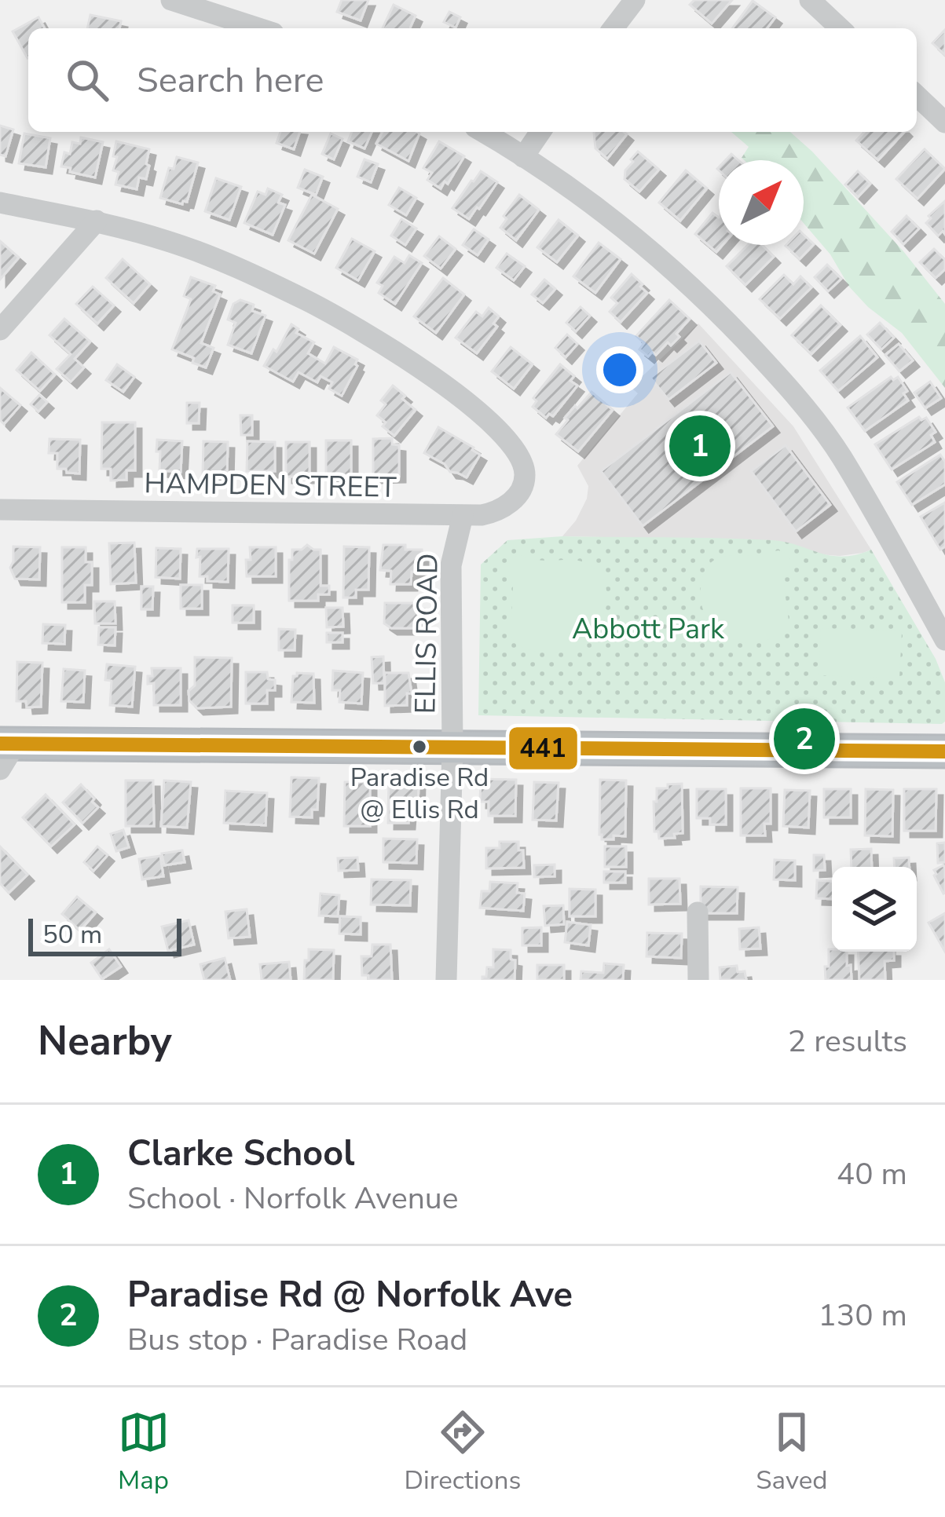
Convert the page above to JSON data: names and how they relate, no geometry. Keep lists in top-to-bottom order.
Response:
{
  "streets": {
    "street": ["HAMPDEN STREET", "ELLIS ROAD"]
  },
  "crossings": [
    ["HAMPDEN STREET", "ELLIS ROAD"]
  ],
  "parks": ["Abbott Park"],
  "places": ["Paradise Rd @ Ellis Rd"],
  "lines": ["transit line 441"],
  "scale_bar": "50 m",
  "north": "top right",
  "page": {
    "search": "Search here",
    "pins": ["1", "2"],
    "scale": "50 m",
    "heading": ["Nearby", "2 results"],
    "list": [
      {
        "mark": "1",
        "name": "Clarke School",
        "note": "School · Norfolk Avenue",
        "value": "40 m"
      },
      {
        "mark": "2",
        "name": "Paradise Rd @ Norfolk Ave",
        "note": "Bus stop · Paradise Road",
        "value": "130 m"
      }
    ],
    "nav": ["Map", "Directions", "Saved"]
  }
}
